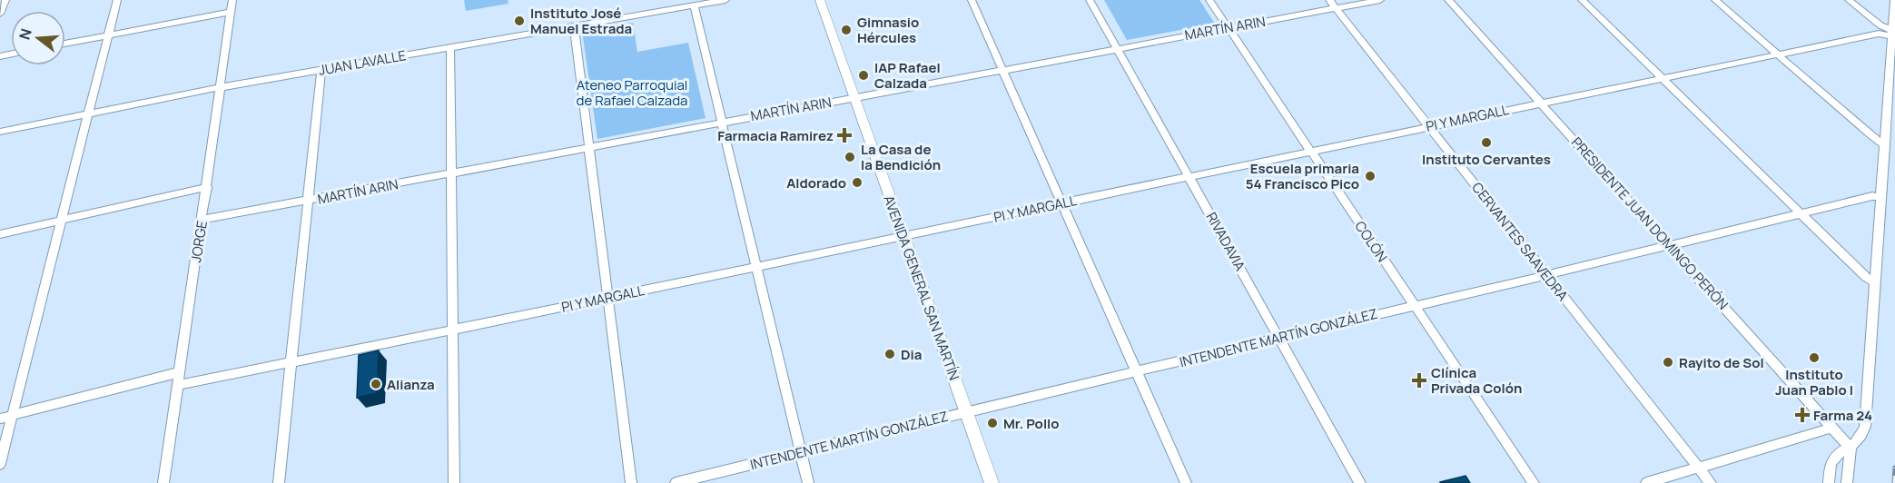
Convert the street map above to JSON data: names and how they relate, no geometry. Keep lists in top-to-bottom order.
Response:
{
  "streets": {
    "main road": ["AVENIDA GENERAL SAN MARTÍN"],
    "street": [
      "MARTÍN ARIN",
      "JUAN LAVALLE",
      "PI Y MARGALL",
      "PRESIDENTE JUAN DOMINGO PERÓN",
      "JORGE",
      "RIVADAVIA",
      "COLÓN",
      "CERVANTES SAAVEDRA",
      "INTENDENTE MARTÍN GONZÁLEZ"
    ]
  },
  "crossings": [
    ["MARTÍN ARIN", "JORGE"],
    ["MARTÍN ARIN", "RIVADAVIA"],
    ["MARTÍN ARIN", "COLÓN"],
    ["MARTÍN ARIN", "CERVANTES SAAVEDRA"],
    ["MARTÍN ARIN", "AVENIDA GENERAL SAN MARTÍN"],
    ["JUAN LAVALLE", "JORGE"],
    ["PI Y MARGALL", "PRESIDENTE JUAN DOMINGO PERÓN"],
    ["PI Y MARGALL", "JORGE"],
    ["PI Y MARGALL", "RIVADAVIA"],
    ["PI Y MARGALL", "COLÓN"],
    ["PI Y MARGALL", "CERVANTES SAAVEDRA"],
    ["PI Y MARGALL", "AVENIDA GENERAL SAN MARTÍN"],
    ["PRESIDENTE JUAN DOMINGO PERÓN", "INTENDENTE MARTÍN GONZÁLEZ"],
    ["RIVADAVIA", "INTENDENTE MARTÍN GONZÁLEZ"],
    ["COLÓN", "INTENDENTE MARTÍN GONZÁLEZ"],
    ["CERVANTES SAAVEDRA", "INTENDENTE MARTÍN GONZÁLEZ"],
    ["AVENIDA GENERAL SAN MARTÍN", "INTENDENTE MARTÍN GONZÁLEZ"]
  ],
  "parks": ["Ateneo Parroquial de Rafael Calzada"],
  "places": {
    "other": [
      "Instituto José Manuel Estrada",
      "Gimnasio Hércules",
      "IAP Rafael Calzada",
      "Instituto Cervantes",
      "La Casa de la Bendición",
      "Escuela primaria 54 Francisco Pico",
      "Aldorado",
      "Dia",
      "Instituto Juan Pablo I",
      "Rayito de Sol",
      "Alianza",
      "Mr. Pollo"
    ],
    "health": ["Farmacia Ramirez", "Clínica Privada Colón", "Farma 24"]
  },
  "north": "left"
}
